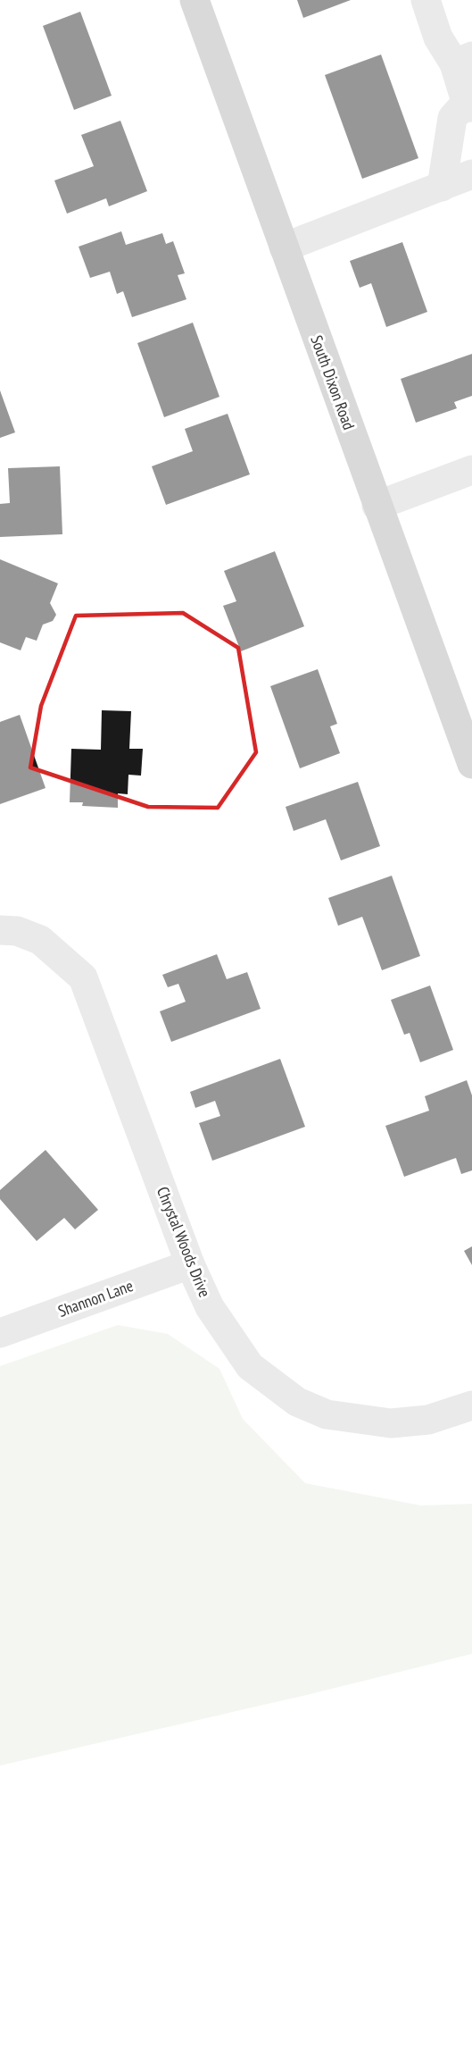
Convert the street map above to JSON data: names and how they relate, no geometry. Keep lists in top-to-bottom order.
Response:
{
  "streets": {
    "main road": ["South Dixon Road"],
    "street": ["Chrystal Woods Drive", "Shannon Lane"]
  },
  "crossings": [
    ["Chrystal Woods Drive", "Shannon Lane"]
  ]
}
